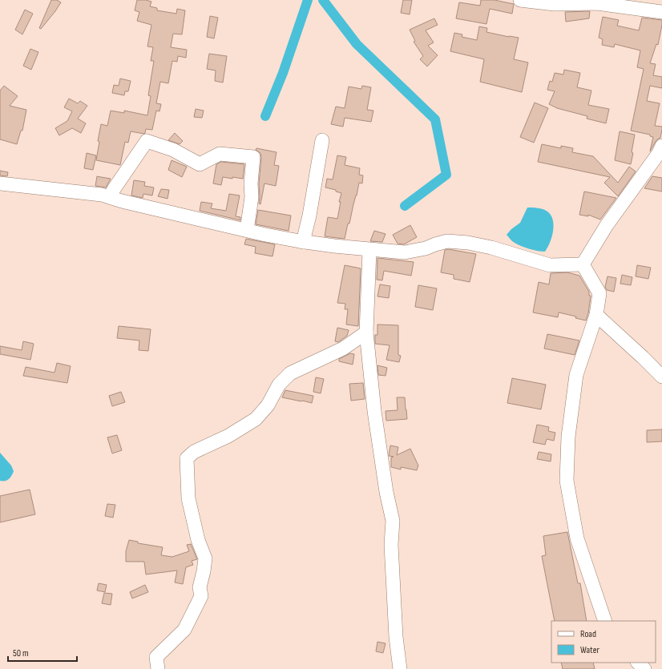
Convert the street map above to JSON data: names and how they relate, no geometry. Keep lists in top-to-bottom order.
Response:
{
  "legend": ["Road", "Water"],
  "scale_bar": "50 m"
}
